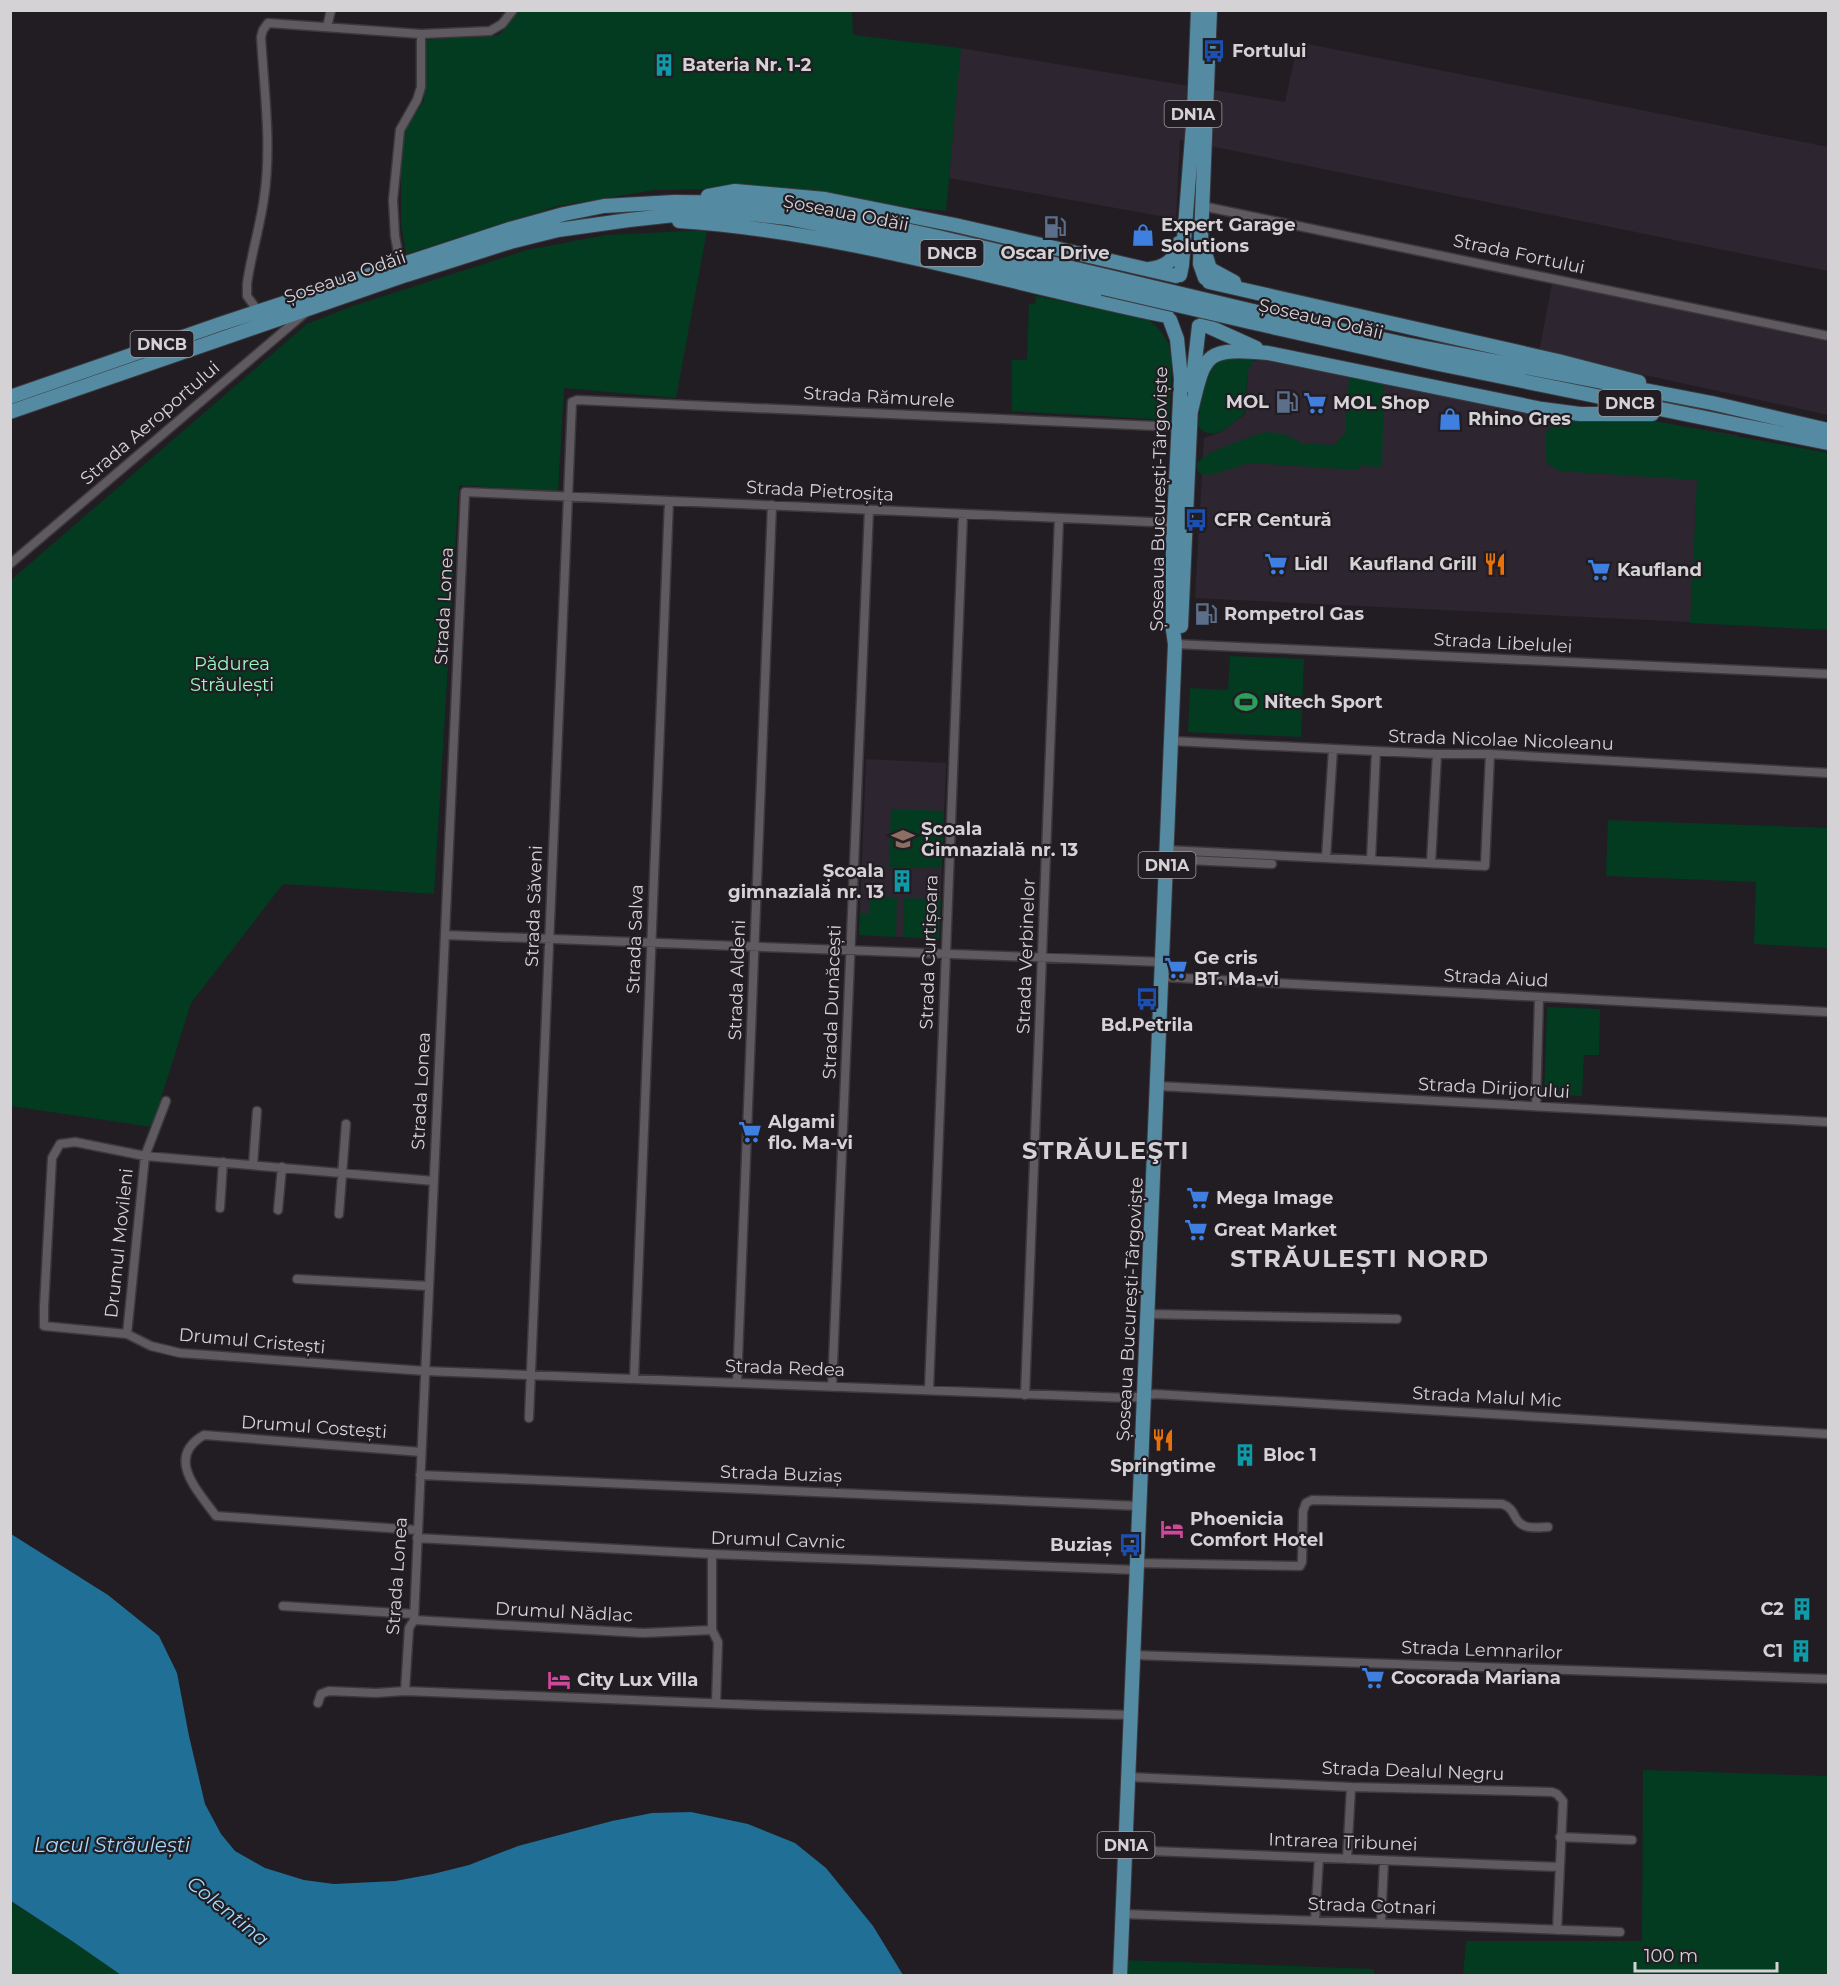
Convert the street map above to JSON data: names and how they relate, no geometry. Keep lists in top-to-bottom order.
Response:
{
  "streets": {
    "main road": [
      "DN1A",
      "Șoseaua Odăii",
      "DNCB",
      "Șoseaua București-Târgoviște"
    ],
    "street": [
      "Strada Fortului",
      "Strada Rămurele",
      "Strada Aeroportului",
      "Strada Pietroșița",
      "Strada Lonea",
      "Strada Libelulei",
      "Strada Nicolae Nicoleanu",
      "Strada Săveni",
      "Strada Salva",
      "Strada Curtișoara",
      "Strada Verbinelor",
      "Strada Aiud",
      "Strada Aldeni",
      "Strada Dunăcești",
      "Strada Dirijorului",
      "Drumul Movileni",
      "Drumul Cristești",
      "Strada Redea",
      "Strada Malul Mic",
      "Drumul Costești",
      "Strada Buziaș",
      "Drumul Cavnic",
      "Drumul Nădlac",
      "Strada Lemnarilor",
      "Strada Dealul Negru",
      "Intrarea Tribunei",
      "Strada Cotnari"
    ]
  },
  "crossings": [
    ["DN1A", "Strada Fortului"],
    ["DN1A", "Șoseaua București-Târgoviște"],
    ["Șoseaua Odăii", "Strada Aeroportului"],
    ["Strada Rămurele", "Șoseaua București-Târgoviște"],
    ["Strada Rămurele", "Strada Săveni"],
    ["Strada Pietroșița", "Șoseaua București-Târgoviște"],
    ["Strada Pietroșița", "Strada Lonea"],
    ["Strada Pietroșița", "Strada Săveni"],
    ["Strada Pietroșița", "Strada Salva"],
    ["Strada Pietroșița", "Strada Curtișoara"],
    ["Strada Pietroșița", "Strada Verbinelor"],
    ["Strada Pietroșița", "Strada Aldeni"],
    ["Strada Pietroșița", "Strada Dunăcești"],
    ["Șoseaua București-Târgoviște", "Strada Libelulei"],
    ["Șoseaua București-Târgoviște", "Strada Nicolae Nicoleanu"],
    ["Șoseaua București-Târgoviște", "Strada Aiud"],
    ["Șoseaua București-Târgoviște", "Strada Dirijorului"],
    ["Șoseaua București-Târgoviște", "Strada Redea"],
    ["Șoseaua București-Târgoviște", "Strada Malul Mic"],
    ["Șoseaua București-Târgoviște", "Strada Buziaș"],
    ["Șoseaua București-Târgoviște", "Drumul Cavnic"],
    ["Șoseaua București-Târgoviște", "Strada Lemnarilor"],
    ["Șoseaua București-Târgoviște", "Strada Dealul Negru"],
    ["Șoseaua București-Târgoviște", "Intrarea Tribunei"],
    ["Șoseaua București-Târgoviște", "Strada Cotnari"],
    ["Strada Lonea", "Drumul Cristești"],
    ["Strada Lonea", "Strada Redea"],
    ["Strada Lonea", "Drumul Costești"],
    ["Strada Lonea", "Strada Buziaș"],
    ["Strada Lonea", "Drumul Cavnic"],
    ["Strada Lonea", "Drumul Nădlac"],
    ["Strada Săveni", "Strada Redea"],
    ["Strada Salva", "Strada Redea"],
    ["Strada Curtișoara", "Strada Redea"],
    ["Strada Verbinelor", "Strada Redea"],
    ["Strada Aldeni", "Strada Redea"],
    ["Strada Dunăcești", "Strada Redea"],
    ["Drumul Movileni", "Drumul Cristești"],
    ["Drumul Cristești", "Strada Redea"],
    ["Strada Redea", "Strada Malul Mic"],
    ["Drumul Costești", "Drumul Cavnic"],
    ["Strada Dealul Negru", "Intrarea Tribunei"],
    ["Strada Dealul Negru", "Strada Cotnari"]
  ],
  "districts": ["STRĂULEŞTI", "STRĂULEȘTI NORD"],
  "water": ["Lacul Străulești", "Colentina"],
  "parks": ["Pădurea Străulești"],
  "places": {
    "bus stop": [
      "Fortului",
      "CFR Centură",
      "Bd.Petrila",
      "Buziaș"
    ],
    "building": [
      "Bateria Nr. 1-2",
      "Școala gimnazială nr. 13",
      "Bloc 1",
      "C2",
      "C1"
    ],
    "fuel station": ["Oscar Drive", "MOL", "Rompetrol Gas"],
    "shop": ["Expert Garage Solutions", "Rhino Gres"],
    "supermarket": [
      "MOL Shop",
      "Lidl",
      "Kaufland",
      "Ge cris BT. Ma-vi",
      "Algami flo. Ma-vi",
      "Mega Image",
      "Great Market",
      "Cocorada Mariana"
    ],
    "restaurant": ["Kaufland Grill", "Springtime"],
    "sports": ["Nitech Sport"],
    "school or university": ["Școala Gimnazială nr. 13"],
    "hotel": ["Phoenicia Comfort Hotel", "City Lux Villa"]
  },
  "scale_bar": "100 m"
}
